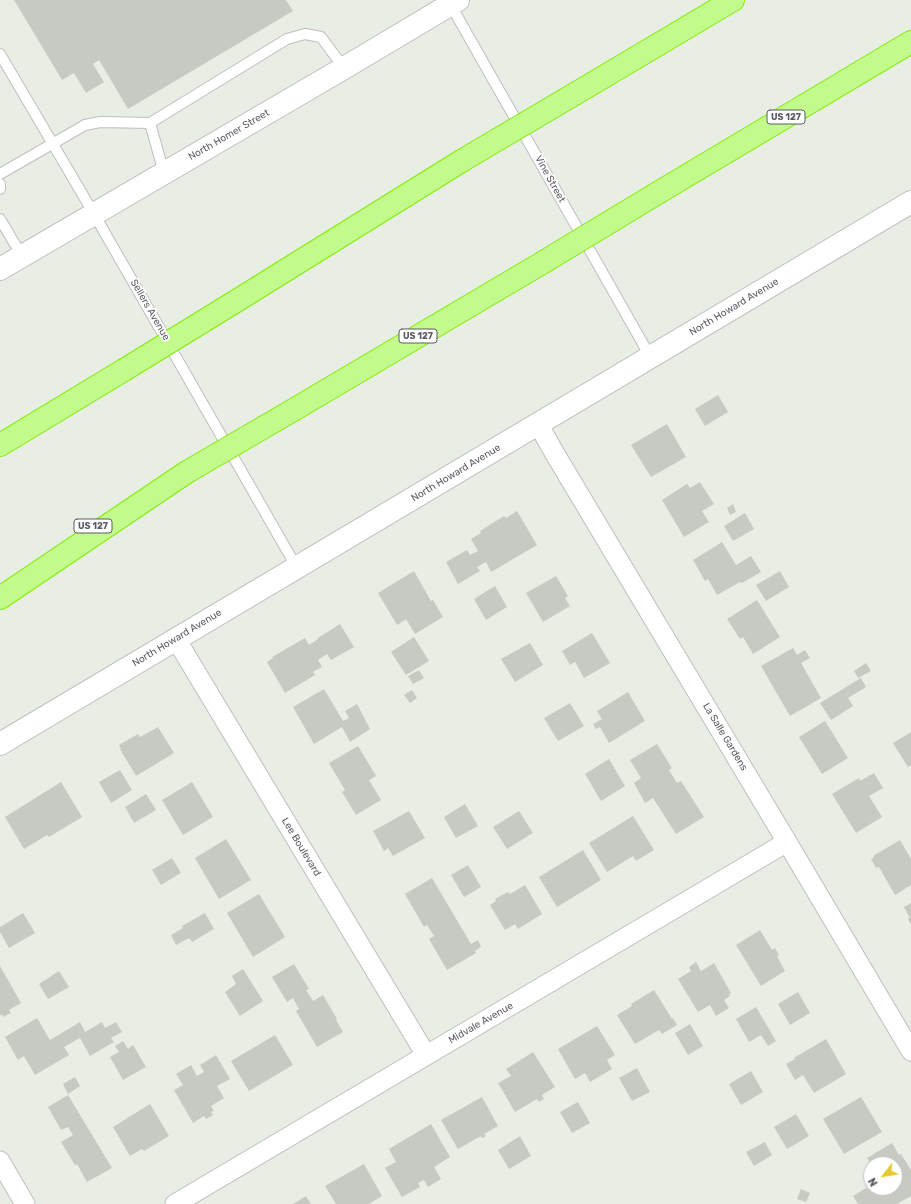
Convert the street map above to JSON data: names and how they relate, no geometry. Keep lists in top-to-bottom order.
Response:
{
  "streets": {
    "highway": ["US 127"],
    "street": [
      "North Homer Street",
      "North Howard Avenue",
      "La Salle Gardens",
      "Lee Boulevard",
      "Midvale Avenue"
    ],
    "lane": ["Vine Street", "Sellers Avenue"]
  },
  "crossings": [
    ["North Homer Street", "Vine Street"],
    ["North Homer Street", "Sellers Avenue"],
    ["Vine Street", "North Howard Avenue"],
    ["North Howard Avenue", "Sellers Avenue"],
    ["North Howard Avenue", "La Salle Gardens"],
    ["North Howard Avenue", "Lee Boulevard"],
    ["La Salle Gardens", "Midvale Avenue"],
    ["Lee Boulevard", "Midvale Avenue"]
  ],
  "north": "bottom left"
}
